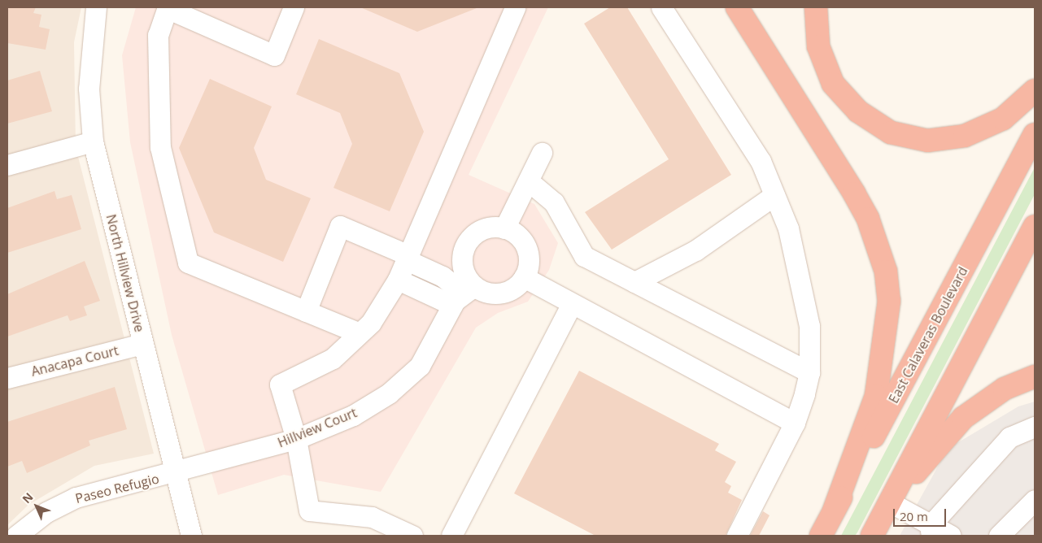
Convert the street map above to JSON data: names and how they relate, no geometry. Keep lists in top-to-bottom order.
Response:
{
  "streets": {
    "highway": ["East Calaveras Boulevard"],
    "street": [
      "North Hillview Drive",
      "Anacapa Court",
      "Hillview Court",
      "Paseo Refugio"
    ]
  },
  "crossings": [
    ["North Hillview Drive", "Anacapa Court"],
    ["North Hillview Drive", "Hillview Court"],
    ["North Hillview Drive", "Paseo Refugio"],
    ["Hillview Court", "Paseo Refugio"]
  ],
  "scale_bar": "20 m",
  "north": "top left"
}
